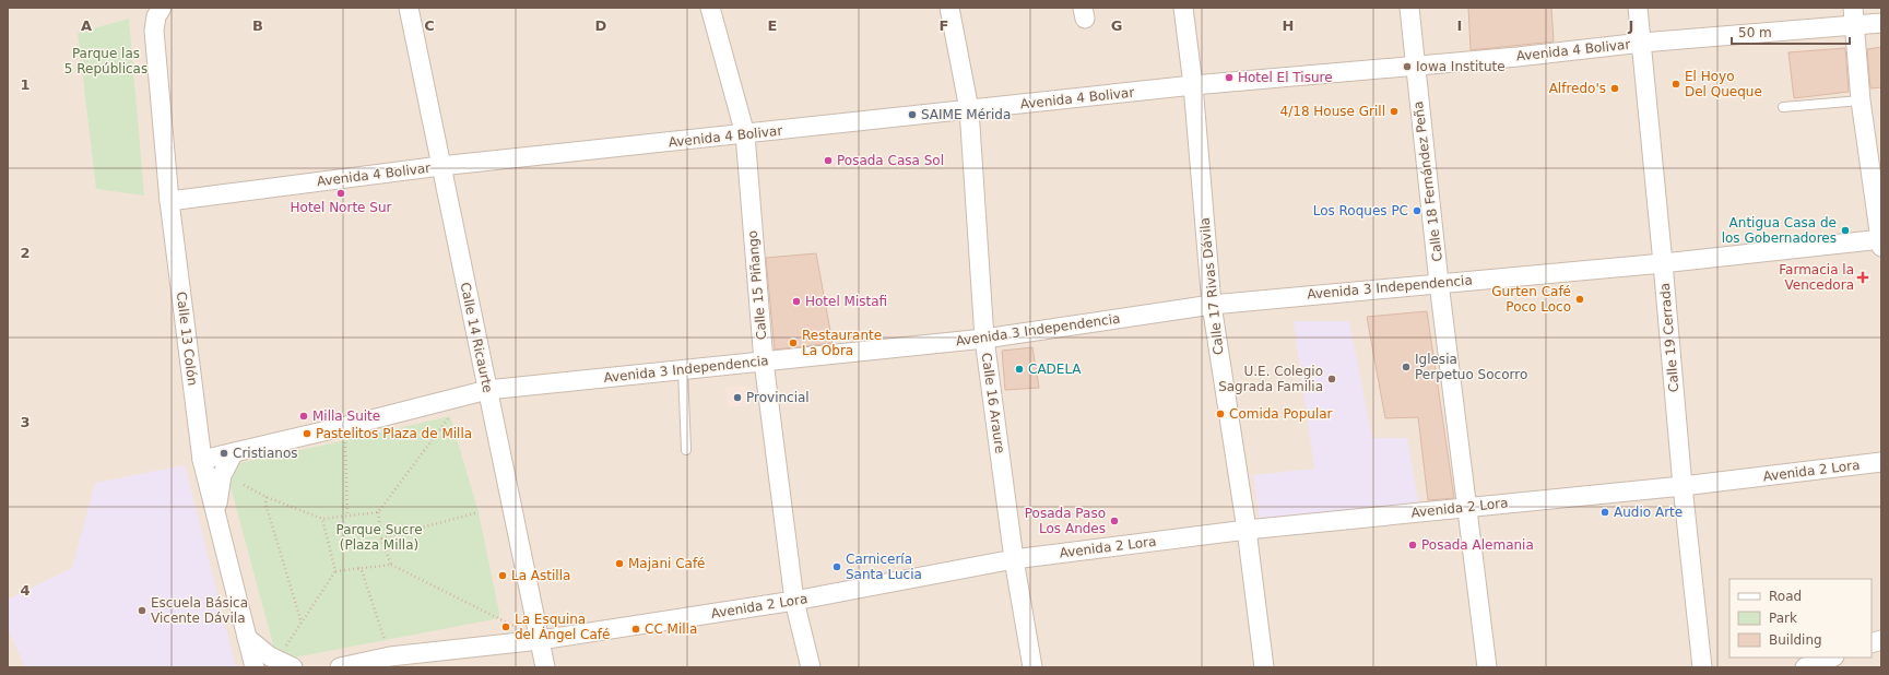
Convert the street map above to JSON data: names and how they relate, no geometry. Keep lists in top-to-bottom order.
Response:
{
  "streets": {
    "street": [
      "Avenida 4 Bolivar",
      "Calle 18 Fernández Peña",
      "Calle 15 Piñango",
      "Calle 17 Rivas Dávila",
      "Avenida 3 Independencia",
      "Calle 14 Ricaurte",
      "Calle 19 Cerrada",
      "Calle 13 Colón",
      "Calle 16 Araure",
      "Avenida 2 Lora"
    ]
  },
  "crossings": [
    ["Avenida 4 Bolivar", "Calle 18 Fernández Peña"],
    ["Avenida 4 Bolivar", "Calle 15 Piñango"],
    ["Avenida 4 Bolivar", "Calle 17 Rivas Dávila"],
    ["Avenida 4 Bolivar", "Calle 14 Ricaurte"],
    ["Avenida 4 Bolivar", "Calle 19 Cerrada"],
    ["Avenida 4 Bolivar", "Calle 13 Colón"],
    ["Avenida 4 Bolivar", "Calle 16 Araure"],
    ["Calle 18 Fernández Peña", "Avenida 3 Independencia"],
    ["Calle 18 Fernández Peña", "Avenida 2 Lora"],
    ["Calle 15 Piñango", "Avenida 3 Independencia"],
    ["Calle 15 Piñango", "Avenida 2 Lora"],
    ["Calle 17 Rivas Dávila", "Avenida 3 Independencia"],
    ["Calle 17 Rivas Dávila", "Avenida 2 Lora"],
    ["Avenida 3 Independencia", "Calle 14 Ricaurte"],
    ["Avenida 3 Independencia", "Calle 19 Cerrada"],
    ["Avenida 3 Independencia", "Calle 13 Colón"],
    ["Avenida 3 Independencia", "Calle 16 Araure"],
    ["Calle 14 Ricaurte", "Avenida 2 Lora"],
    ["Calle 19 Cerrada", "Avenida 2 Lora"],
    ["Calle 16 Araure", "Avenida 2 Lora"]
  ],
  "parks": ["Parque las 5 Repúblicas", "Parque Sucre (Plaza Milla)"],
  "places": {
    "other": [
      "Iowa Institute",
      "Hotel El Tisure",
      "El Hoyo Del Queque",
      "Alfredo's",
      "4/18 House Grill",
      "SAIME Mérida",
      "Posada Casa Sol",
      "Hotel Norte Sur",
      "Los Roques PC",
      "Antigua Casa de los Gobernadores",
      "Gurten Café Poco Loco",
      "Hotel Mistafi",
      "Restaurante La Obra",
      "Iglesia Perpetuo Socorro",
      "CADELA",
      "U.E. Colegio Sagrada Familia",
      "Provincial",
      "Comida Popular",
      "Milla Suite",
      "Pastelitos Plaza de Milla",
      "Cristianos",
      "Audio Arte",
      "Posada Paso Los Andes",
      "Posada Alemania",
      "Majani Café",
      "Carnicería Santa Lucia",
      "La Astilla",
      "Escuela Básica Vicente Dávila",
      "La Esquina del Ángel Café",
      "CC Milla"
    ],
    "health": ["Farmacia la Vencedora"]
  },
  "legend": ["Road", "Park", "Building"],
  "scale_bar": "50 m",
  "grid": {
    "columns": [
      "A",
      "B",
      "C",
      "D",
      "E",
      "F",
      "G",
      "H",
      "I",
      "J"
    ],
    "rows": [
      "1",
      "2",
      "3",
      "4"
    ]
  }
}
